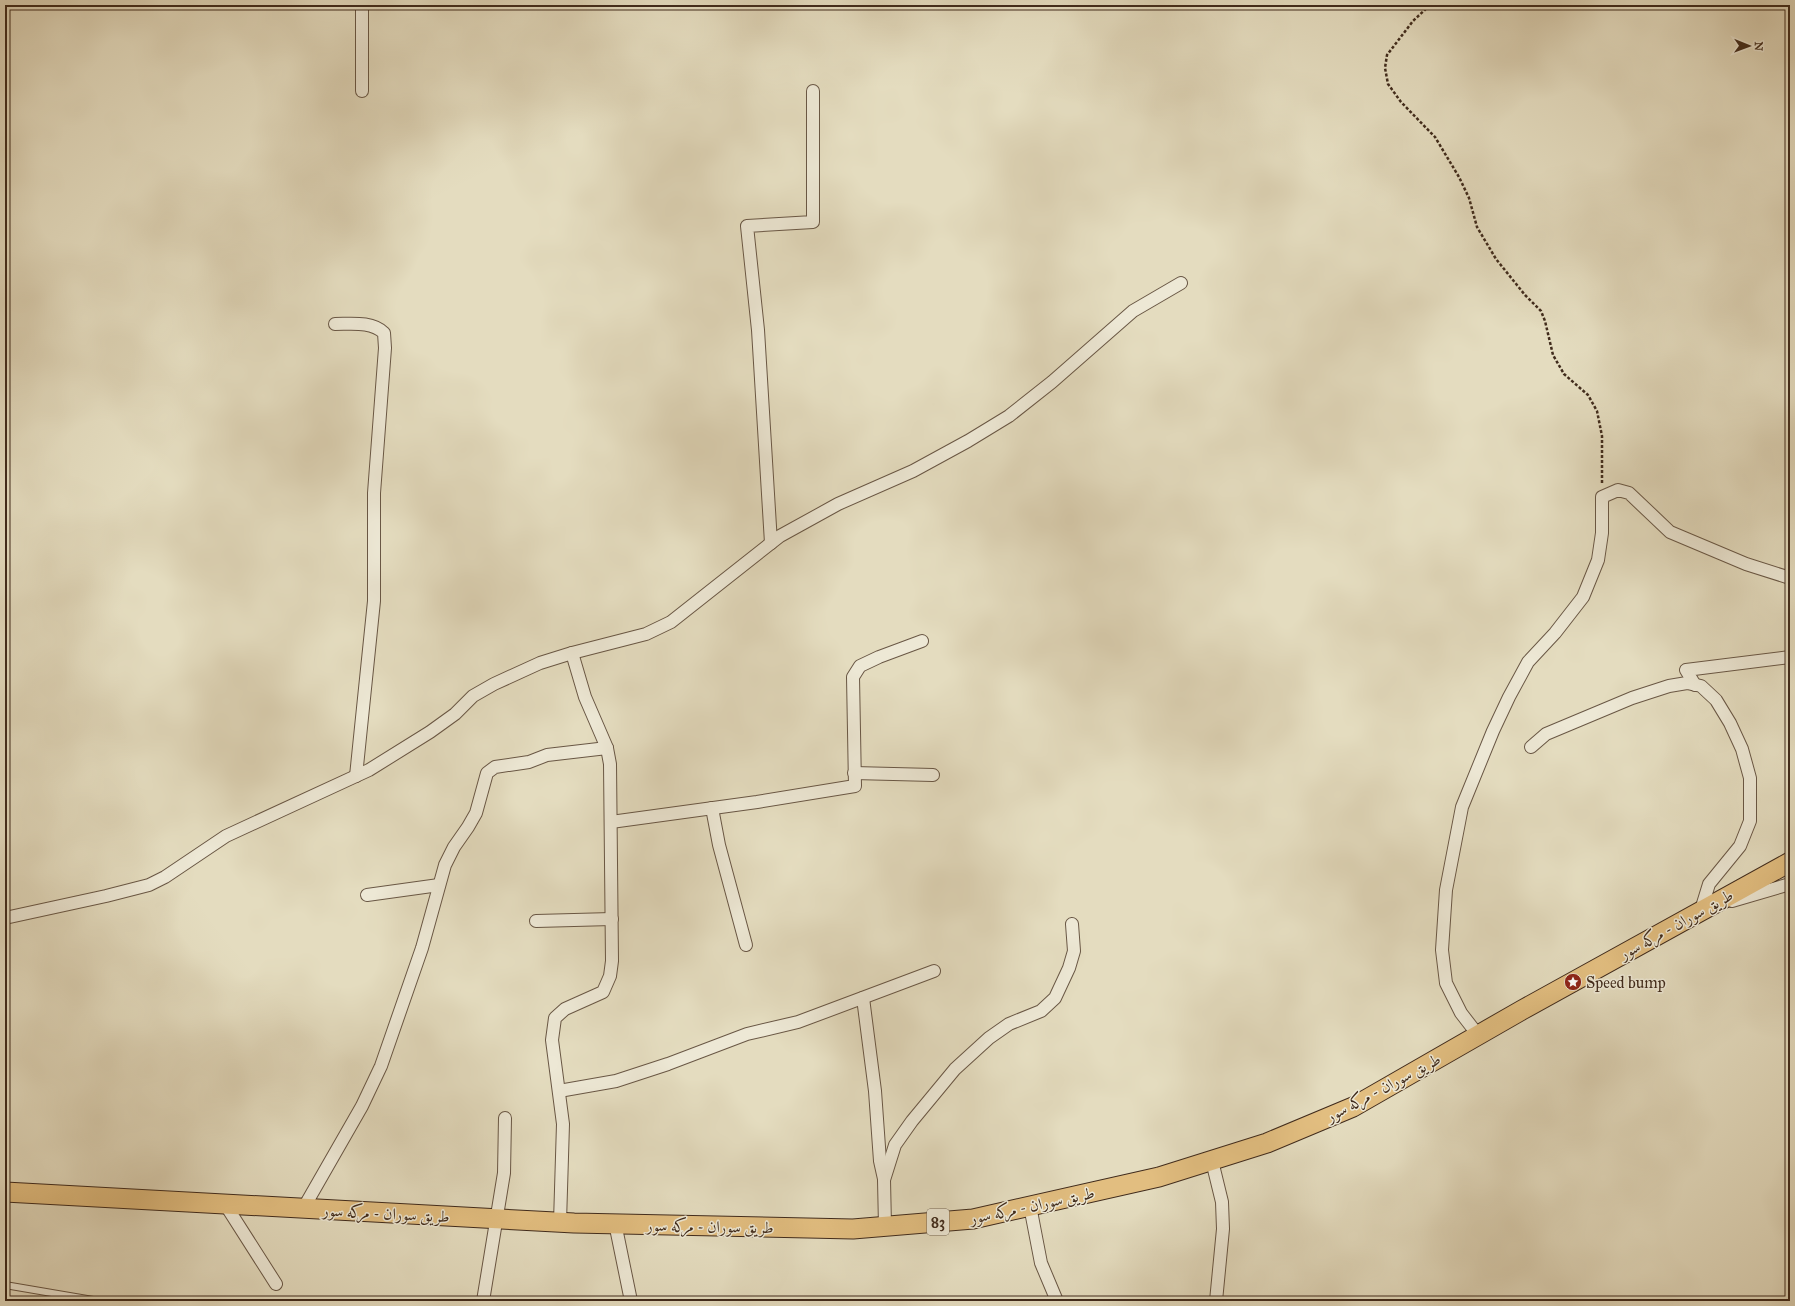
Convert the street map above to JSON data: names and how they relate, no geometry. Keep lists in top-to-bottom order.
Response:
{
  "streets": {
    "main road": ["طريق سوران - مركه سور", "83"]
  },
  "places": {
    "place": ["Speed bump"]
  },
  "north": "right"
}
